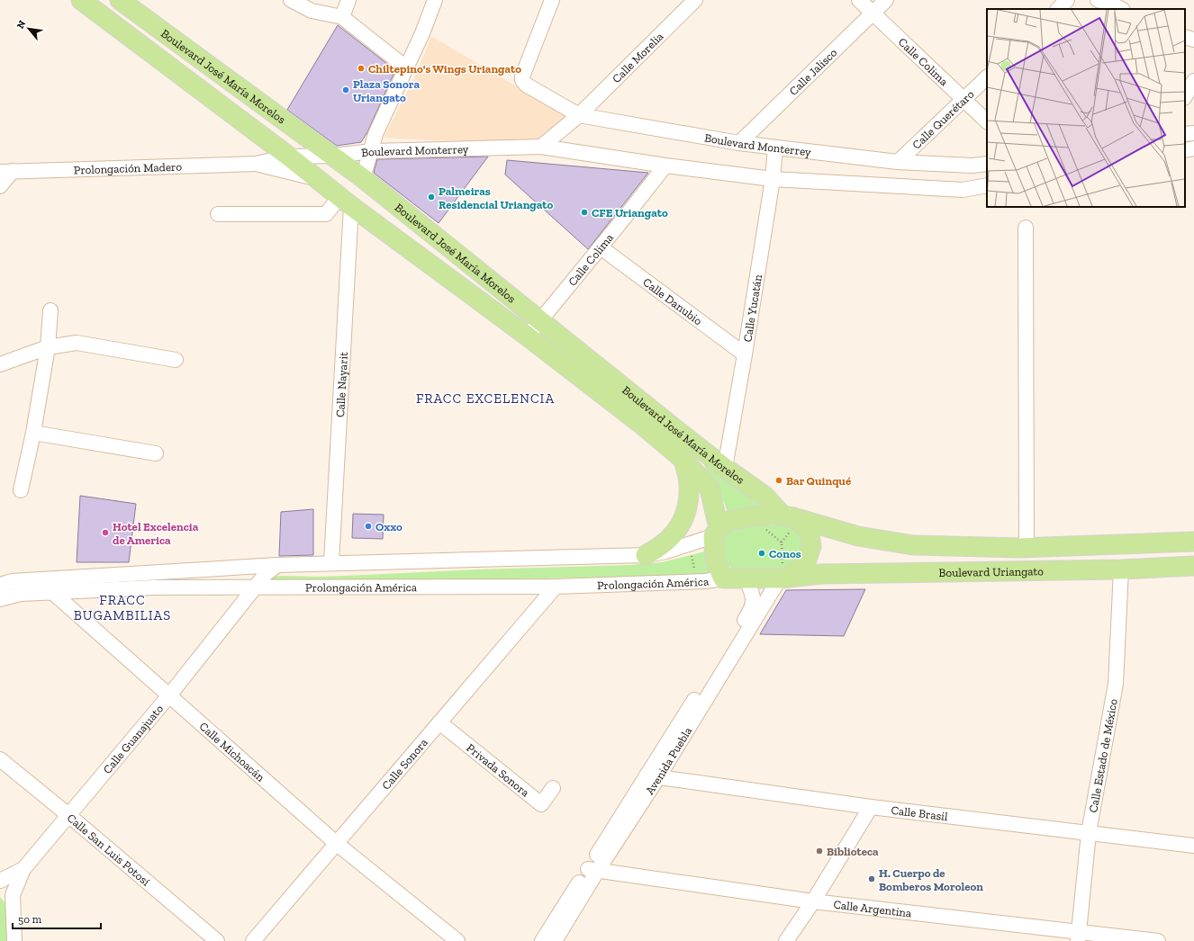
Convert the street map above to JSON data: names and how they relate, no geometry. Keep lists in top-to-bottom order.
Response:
{
  "streets": {
    "main road": ["Boulevard José María Morelos", "Boulevard Uriangato"],
    "street": [
      "Calle Morelia",
      "Calle Colima",
      "Calle Jalisco",
      "Calle Querétaro",
      "Boulevard Monterrey",
      "Prolongación Madero",
      "Calle Danubio",
      "Calle Yucatán",
      "Calle Nayarit",
      "Prolongación América",
      "Calle Guanajuato",
      "Calle Michoacán",
      "Calle Estado de México",
      "Avenida Puebla",
      "Calle Sonora",
      "Privada Sonora",
      "Calle Brasil",
      "Calle San Luis Potosí",
      "Calle Argentina"
    ]
  },
  "crossings": [
    ["Calle Morelia", "Boulevard Monterrey"],
    ["Calle Colima", "Calle Jalisco"],
    ["Calle Colima", "Boulevard José María Morelos"],
    ["Calle Colima", "Calle Querétaro"],
    ["Calle Colima", "Boulevard Monterrey"],
    ["Calle Colima", "Calle Danubio"],
    ["Calle Jalisco", "Boulevard Monterrey"],
    ["Boulevard José María Morelos", "Boulevard Monterrey"],
    ["Boulevard José María Morelos", "Prolongación Madero"],
    ["Boulevard José María Morelos", "Calle Yucatán"],
    ["Boulevard José María Morelos", "Calle Nayarit"],
    ["Boulevard José María Morelos", "Boulevard Uriangato"],
    ["Boulevard José María Morelos", "Prolongación América"],
    ["Boulevard José María Morelos", "Avenida Puebla"],
    ["Calle Querétaro", "Boulevard Monterrey"],
    ["Boulevard Monterrey", "Prolongación Madero"],
    ["Boulevard Monterrey", "Calle Yucatán"],
    ["Calle Danubio", "Calle Yucatán"],
    ["Calle Nayarit", "Prolongación América"],
    ["Boulevard Uriangato", "Prolongación América"],
    ["Boulevard Uriangato", "Calle Estado de México"],
    ["Boulevard Uriangato", "Avenida Puebla"],
    ["Prolongación América", "Calle Guanajuato"],
    ["Prolongación América", "Calle Michoacán"],
    ["Prolongación América", "Avenida Puebla"],
    ["Prolongación América", "Calle Sonora"],
    ["Calle Guanajuato", "Calle Michoacán"],
    ["Calle Guanajuato", "Calle San Luis Potosí"],
    ["Calle Michoacán", "Calle Sonora"],
    ["Calle Estado de México", "Calle Brasil"],
    ["Calle Estado de México", "Calle Argentina"],
    ["Avenida Puebla", "Calle Brasil"],
    ["Avenida Puebla", "Calle Argentina"],
    ["Calle Sonora", "Privada Sonora"]
  ],
  "districts": ["FRACC EXCELENCIA", "FRACC BUGAMBILIAS"],
  "places": [
    "Chiltepino's Wings Uriangato",
    "Plaza Sonora Uriangato",
    "Palmeiras Residencial Uriangato",
    "CFE Uriangato",
    "Bar Quinqué",
    "Oxxo",
    "Hotel Excelencia de America",
    "Conos",
    "Biblioteca",
    "H. Cuerpo de Bomberos Moroleon"
  ],
  "scale_bar": "50 m",
  "north": "top left"
}
